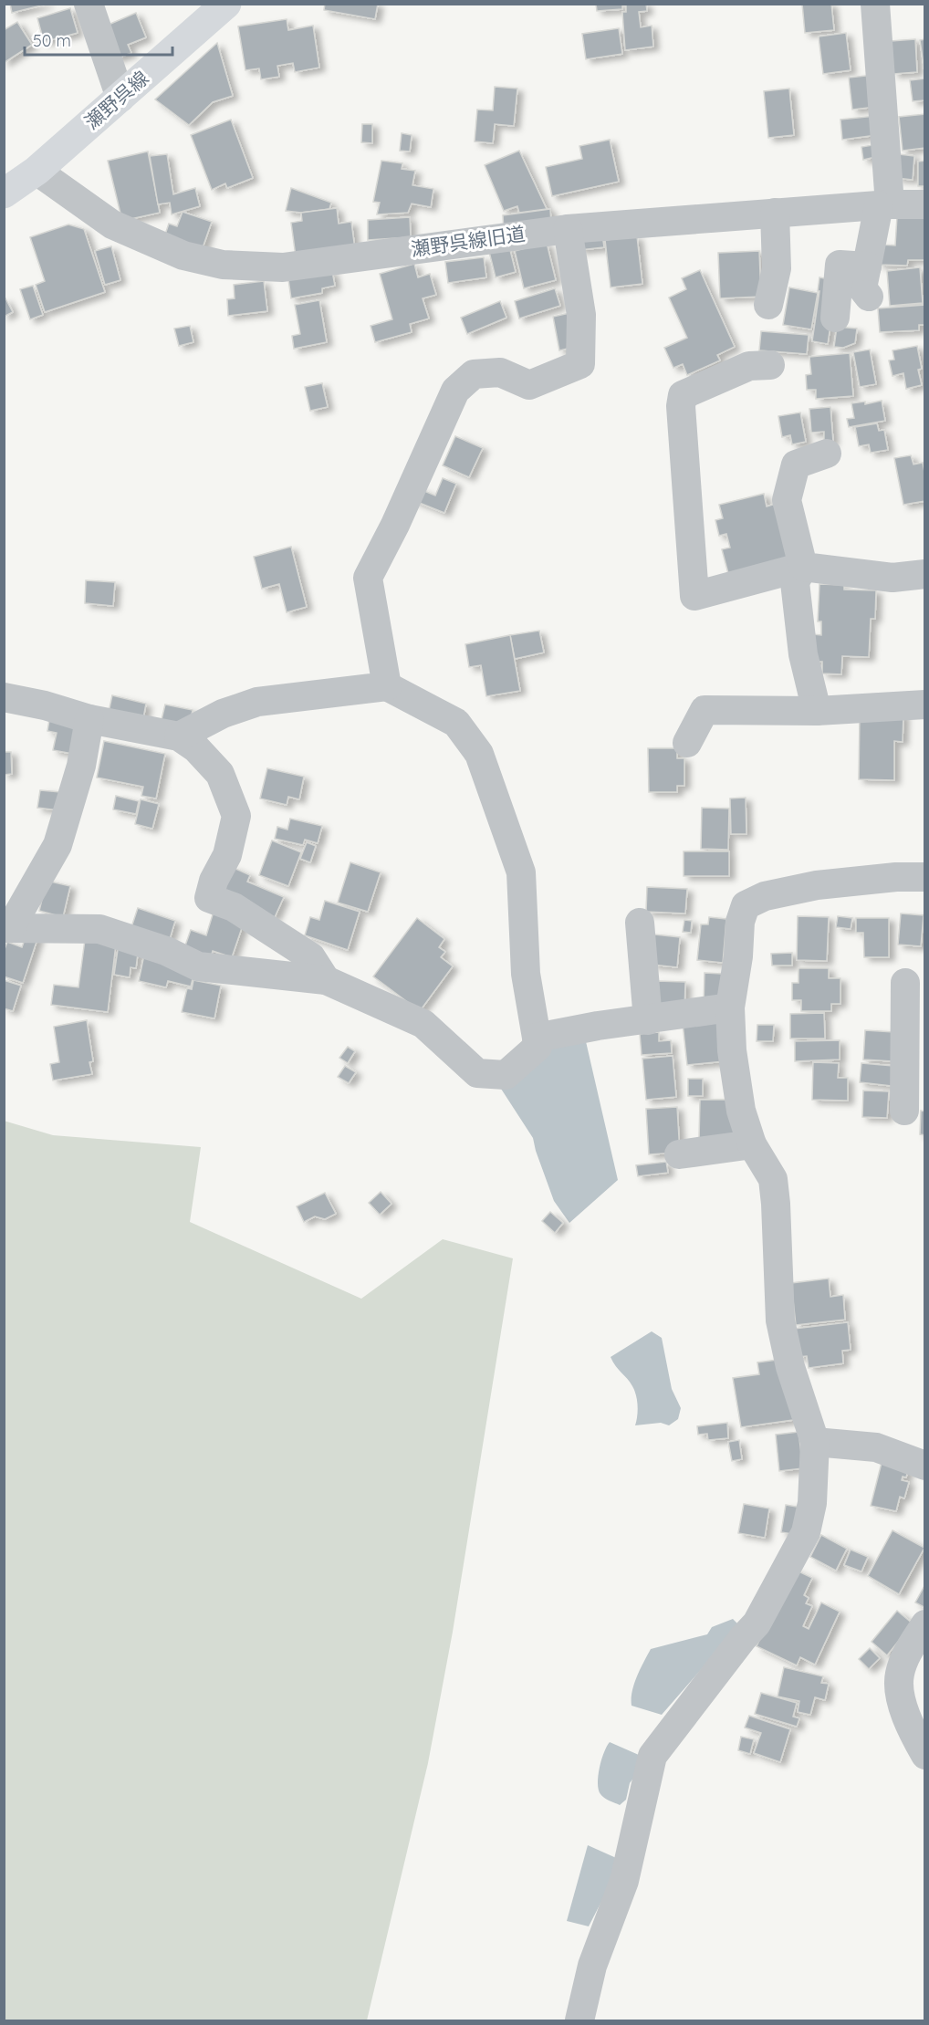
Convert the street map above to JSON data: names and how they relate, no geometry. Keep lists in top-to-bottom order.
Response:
{
  "streets": {
    "main road": ["瀬野呉線"],
    "street": ["瀬野呉線旧道"]
  },
  "crossings": [
    ["瀬野呉線", "瀬野呉線旧道"]
  ],
  "scale_bar": "50 m"
}
